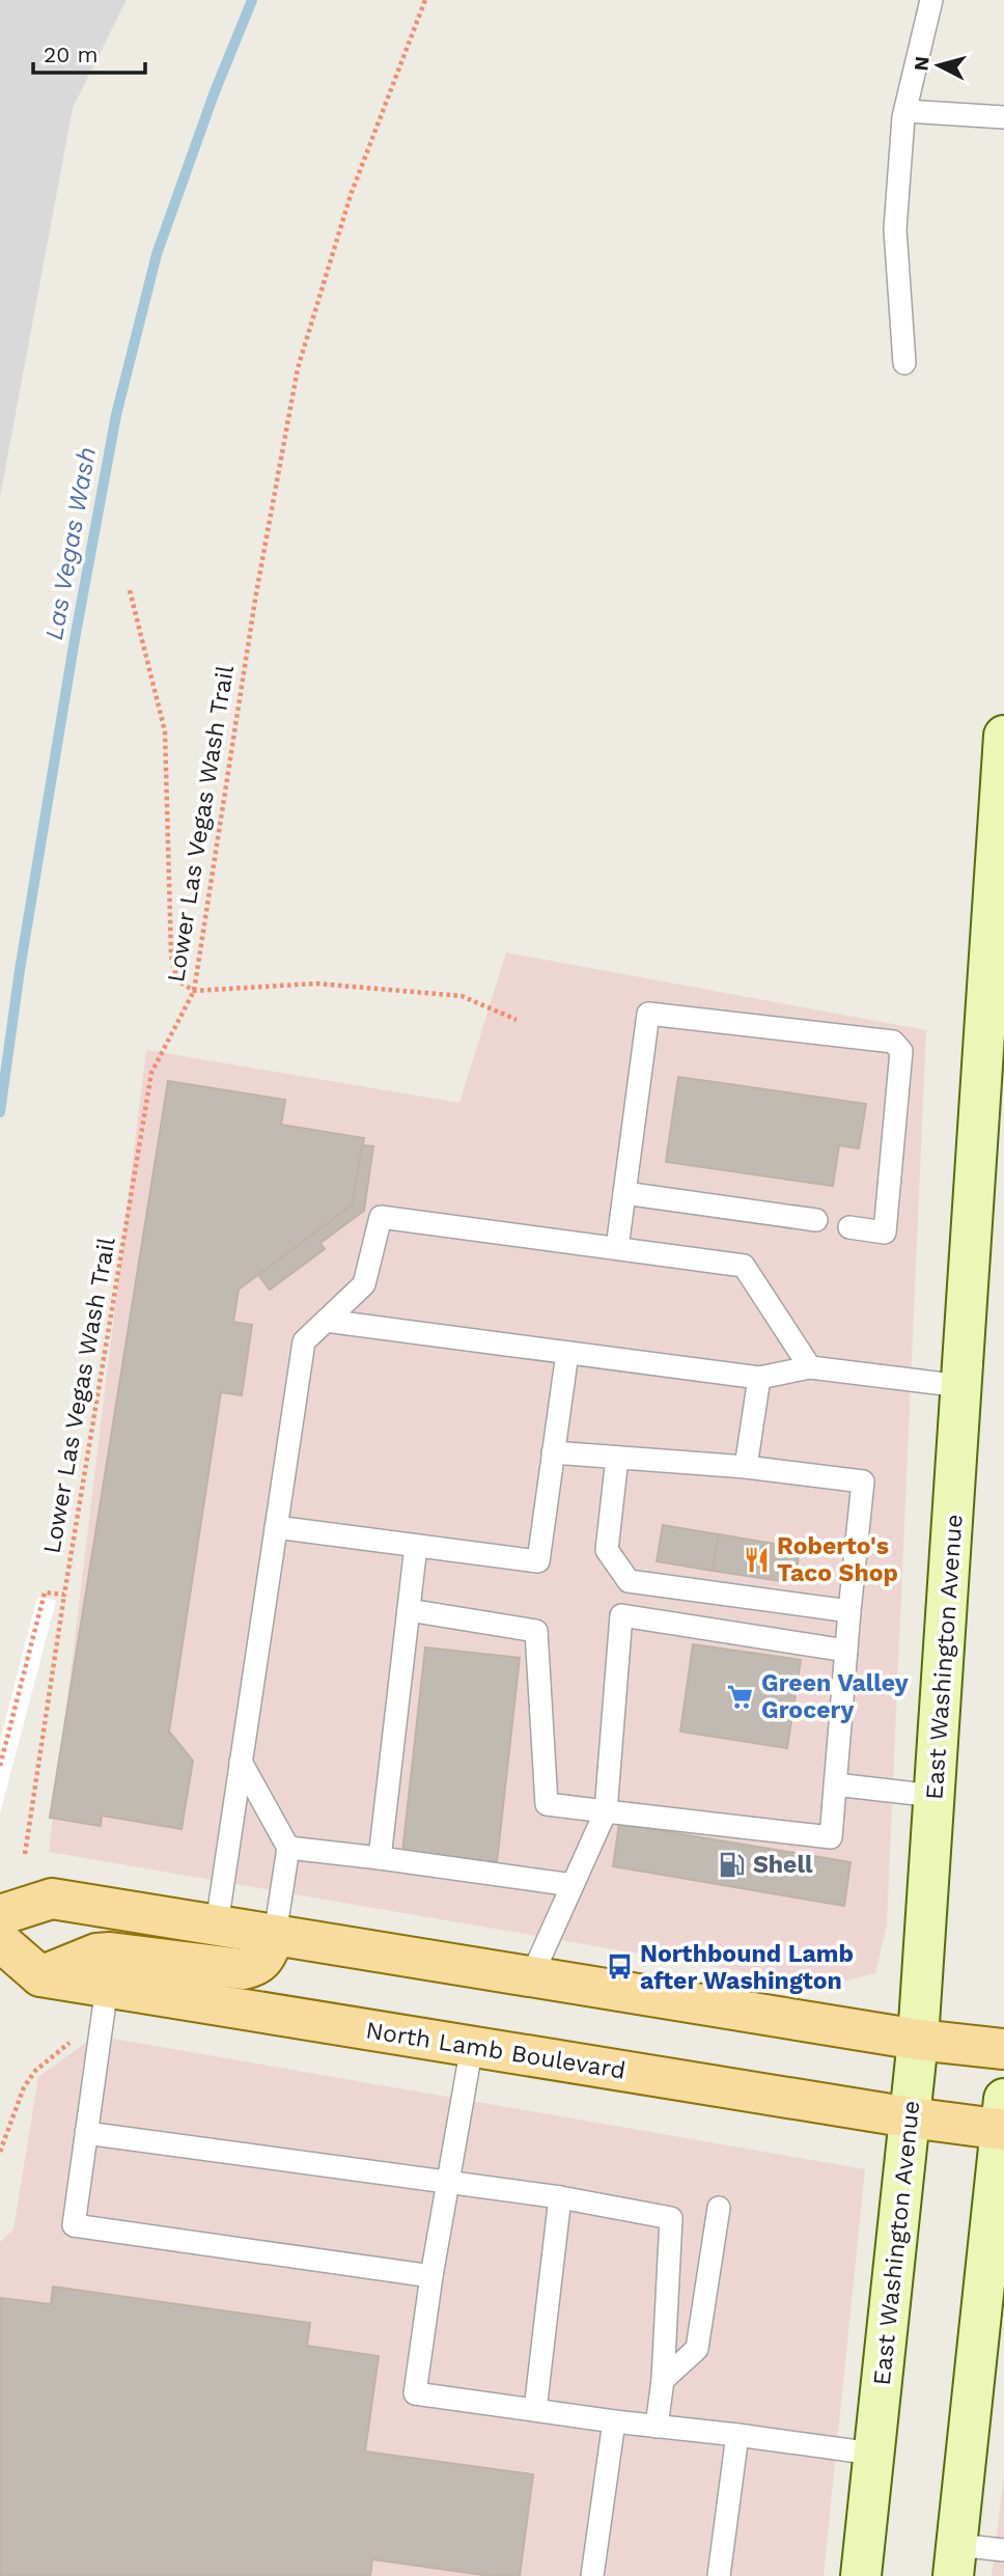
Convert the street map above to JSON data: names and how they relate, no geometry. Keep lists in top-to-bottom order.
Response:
{
  "streets": {
    "main road": ["East Washington Avenue", "North Lamb Boulevard"],
    "path": ["Lower Las Vegas Wash Trail"]
  },
  "crossings": [
    ["East Washington Avenue", "North Lamb Boulevard"]
  ],
  "water": ["Las Vegas Wash"],
  "places": {
    "restaurant": ["Roberto's Taco Shop"],
    "supermarket": ["Green Valley Grocery"],
    "fuel station": ["Shell"],
    "bus stop": ["Northbound Lamb after Washington"]
  },
  "scale_bar": "20 m",
  "north": "left"
}
